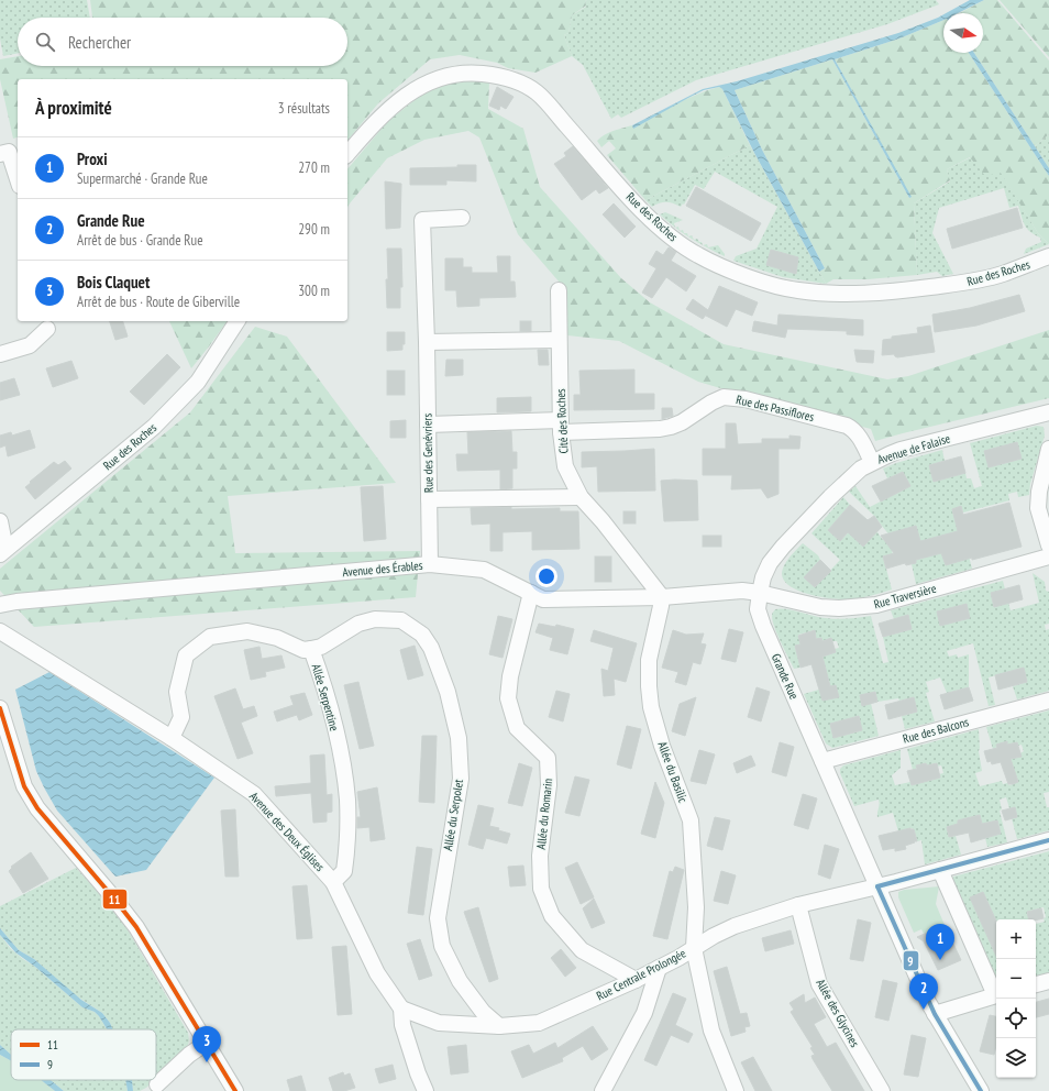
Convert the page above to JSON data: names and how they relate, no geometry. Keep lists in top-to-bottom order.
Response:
{
  "streets": {
    "street": [
      "Rue des Roches",
      "Rue des Passiflores",
      "Cité des Roches",
      "Avenue de Falaise",
      "Rue des Genévriers",
      "Avenue des Érables",
      "Rue Traversière",
      "Grande Rue",
      "Allée Serpentine",
      "Rue des Balcons",
      "Allée du Basilic",
      "Allée du Romarin",
      "Allée du Serpolet",
      "Avenue des Deux Églises",
      "Rue Centrale Prolongée",
      "Allée des Glycines"
    ]
  },
  "crossings": [
    ["Rue des Passiflores", "Cité des Roches"],
    ["Rue des Passiflores", "Avenue de Falaise"],
    ["Rue des Passiflores", "Rue des Genévriers"],
    ["Cité des Roches", "Avenue des Érables"],
    ["Cité des Roches", "Allée du Basilic"],
    ["Avenue de Falaise", "Avenue des Érables"],
    ["Avenue de Falaise", "Rue Traversière"],
    ["Avenue de Falaise", "Grande Rue"],
    ["Rue des Genévriers", "Avenue des Érables"],
    ["Avenue des Érables", "Rue Traversière"],
    ["Avenue des Érables", "Grande Rue"],
    ["Avenue des Érables", "Allée du Basilic"],
    ["Avenue des Érables", "Allée du Romarin"],
    ["Rue Traversière", "Grande Rue"],
    ["Grande Rue", "Rue des Balcons"],
    ["Grande Rue", "Rue Centrale Prolongée"],
    ["Allée Serpentine", "Allée du Serpolet"],
    ["Allée Serpentine", "Avenue des Deux Églises"],
    ["Allée du Basilic", "Rue Centrale Prolongée"],
    ["Allée du Romarin", "Rue Centrale Prolongée"],
    ["Allée du Serpolet", "Rue Centrale Prolongée"],
    ["Avenue des Deux Églises", "Rue Centrale Prolongée"],
    ["Rue Centrale Prolongée", "Allée des Glycines"]
  ],
  "lines": ["transit line 11", "transit line 9"],
  "legend": ["11", "9"],
  "north": "right",
  "page": {
    "search": "Rechercher",
    "heading": ["À proximité", "3 résultats"],
    "list": [
      {
        "mark": "1",
        "name": "Proxi",
        "note": "Supermarché · Grande Rue",
        "value": "270 m"
      },
      {
        "mark": "2",
        "name": "Grande Rue",
        "note": "Arrêt de bus · Grande Rue",
        "value": "290 m"
      },
      {
        "mark": "3",
        "name": "Bois Claquet",
        "note": "Arrêt de bus · Route de Giberville",
        "value": "300 m"
      }
    ],
    "map_buttons": ["+", "−"],
    "pins": ["1", "2", "3"]
  }
}
